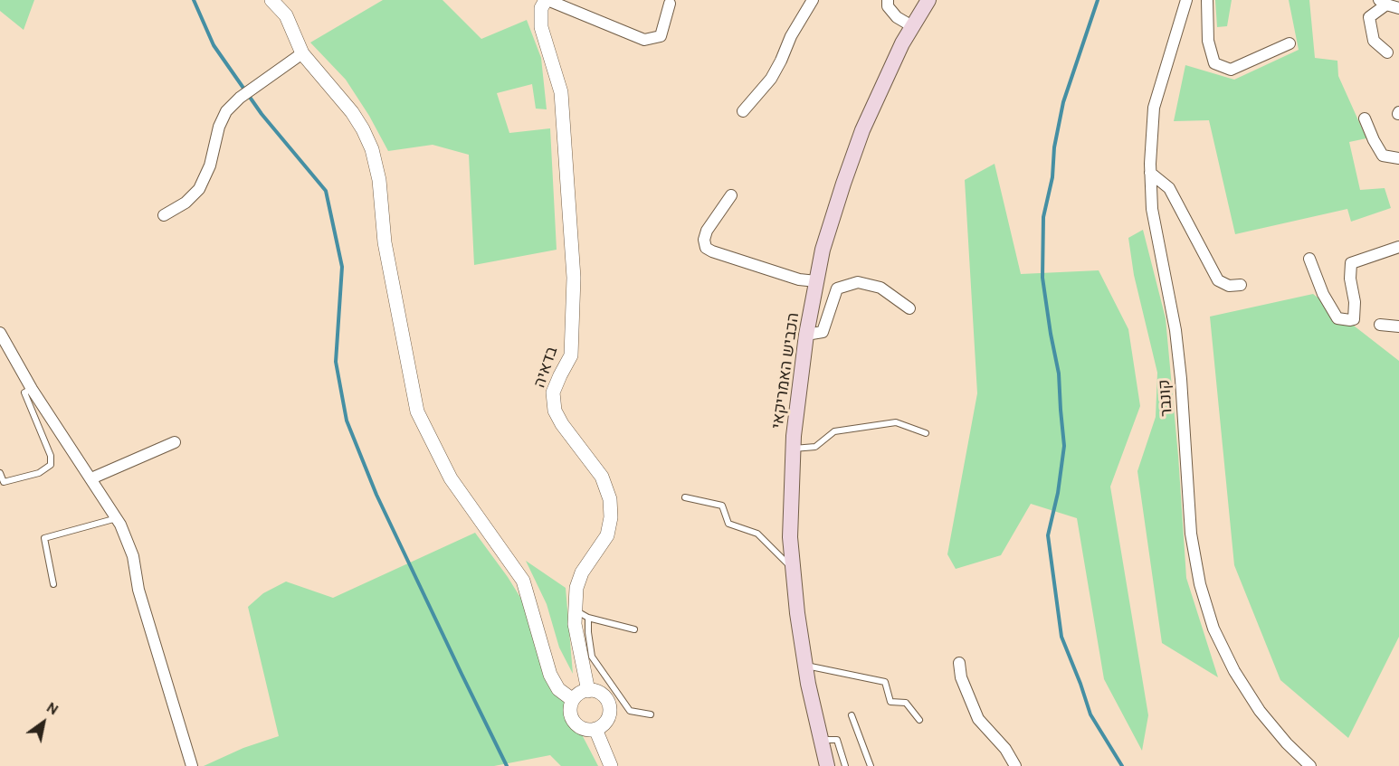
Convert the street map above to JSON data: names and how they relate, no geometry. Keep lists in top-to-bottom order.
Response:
{
  "streets": {
    "main road": ["הכביש האמריקאי"],
    "street": ["בדאיה", "קונבר"]
  },
  "north": "top right"
}
